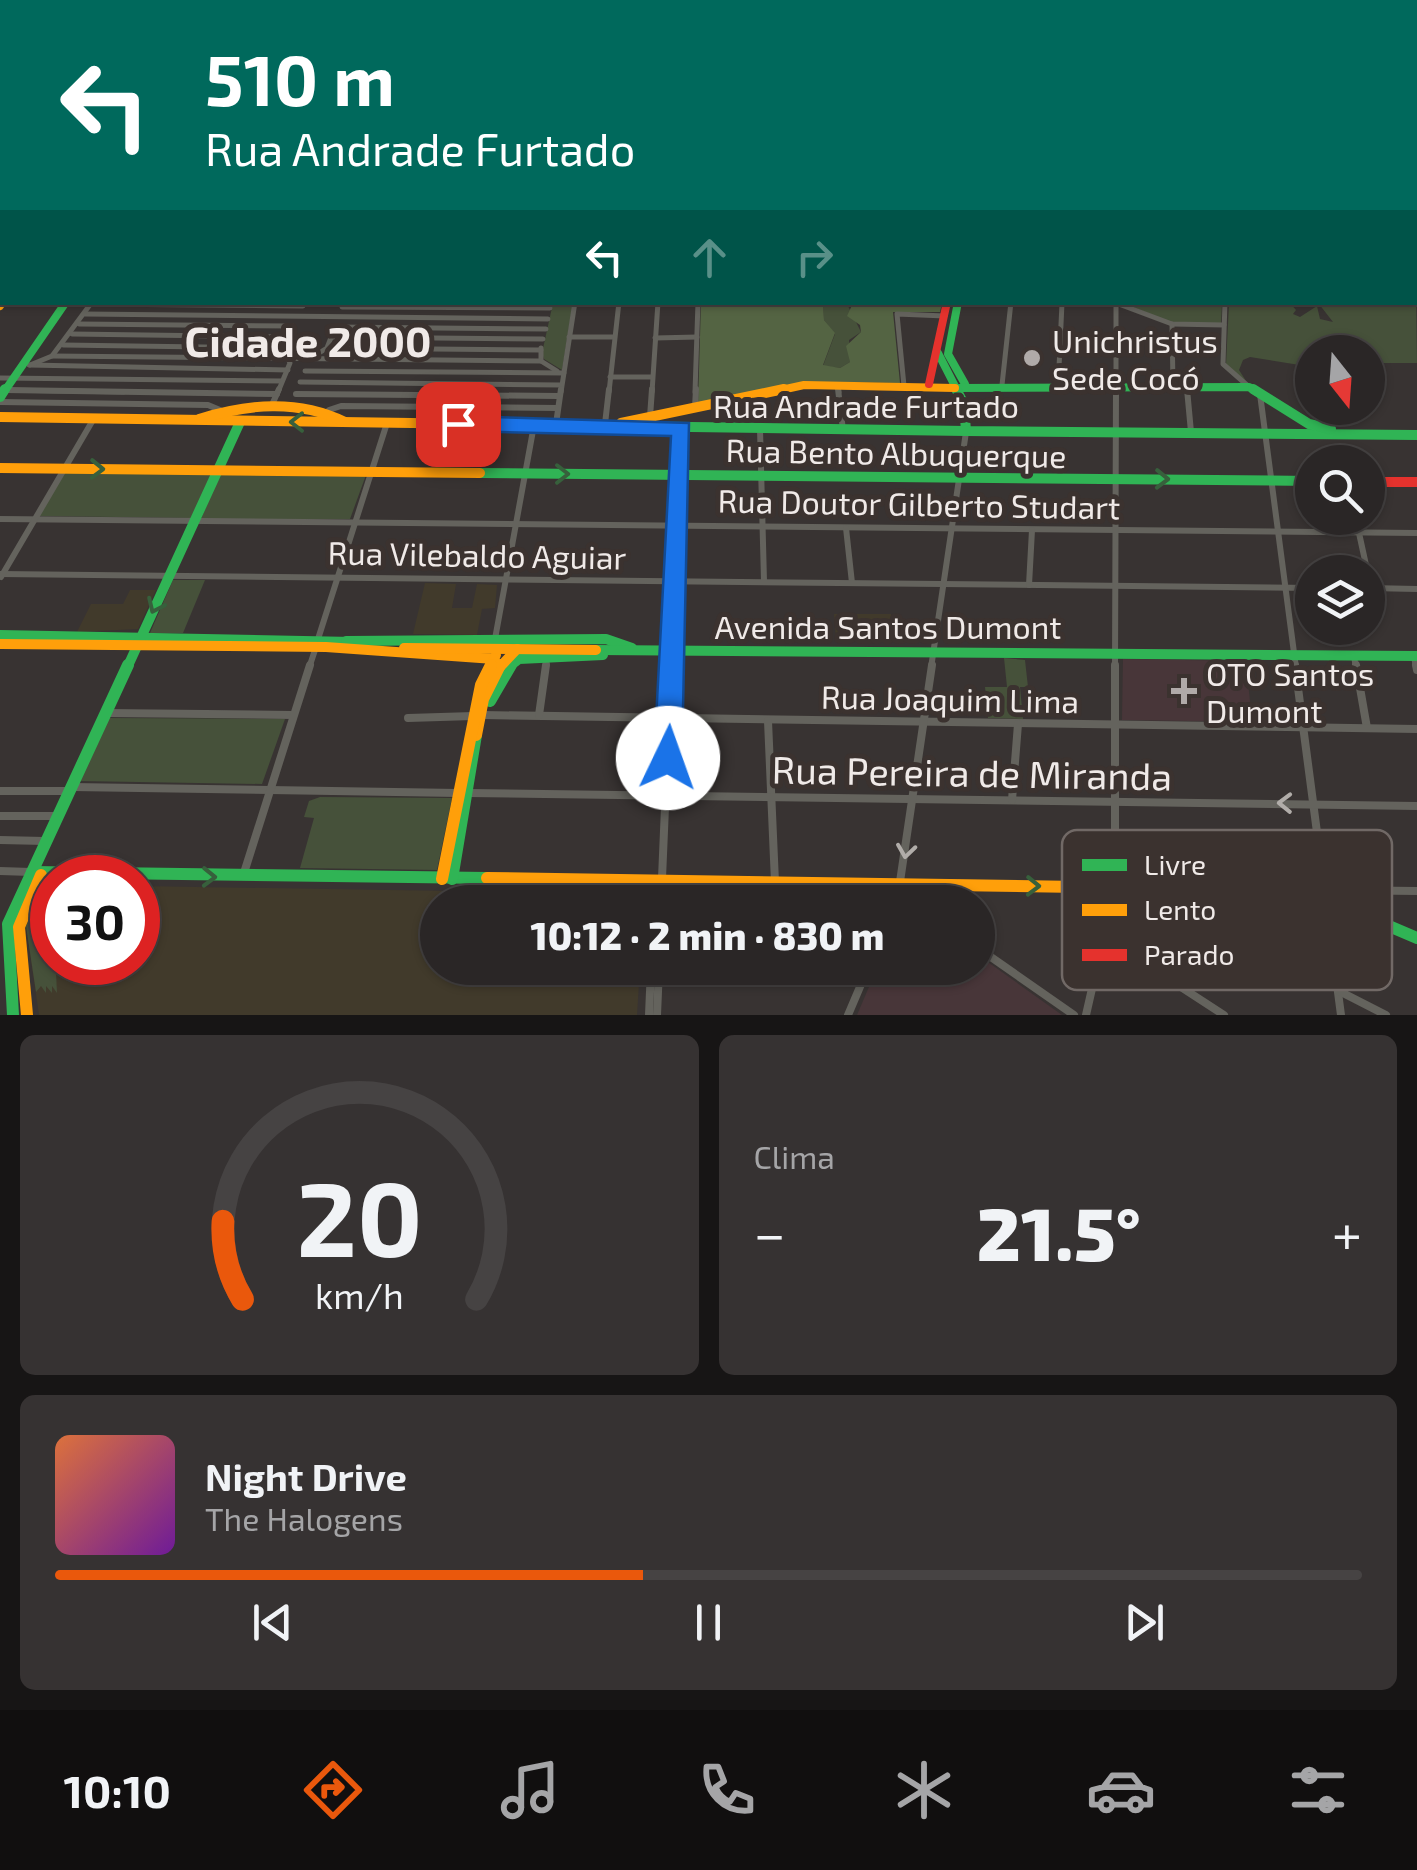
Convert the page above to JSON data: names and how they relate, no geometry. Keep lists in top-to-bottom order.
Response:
{
  "streets": {
    "street": [
      "Rua Andrade Furtado",
      "Rua Bento Albuquerque",
      "Rua Doutor Gilberto Studart",
      "Rua Vilebaldo Aguiar",
      "Avenida Santos Dumont",
      "Rua Joaquim Lima",
      "Rua Pereira de Miranda"
    ]
  },
  "districts": ["Cidade 2000"],
  "places": {
    "other": ["Unichristus Sede Cocó"],
    "health": ["OTO Santos Dumont"]
  },
  "legend": ["Livre", "Lento", "Parado"],
  "north": "bottom",
  "page": {
    "turn": ["510 m", "Rua Andrade Furtado"],
    "limit": "30",
    "trip": "10:12 · 2 min · 830 m",
    "tile": "Clima",
    "heat": ["−", "21.5°", "+"],
    "song": ["Night Drive", "The Halogens"],
    "tabs": "10:10",
    "gauge": ["20", "km/h"]
  }
}
